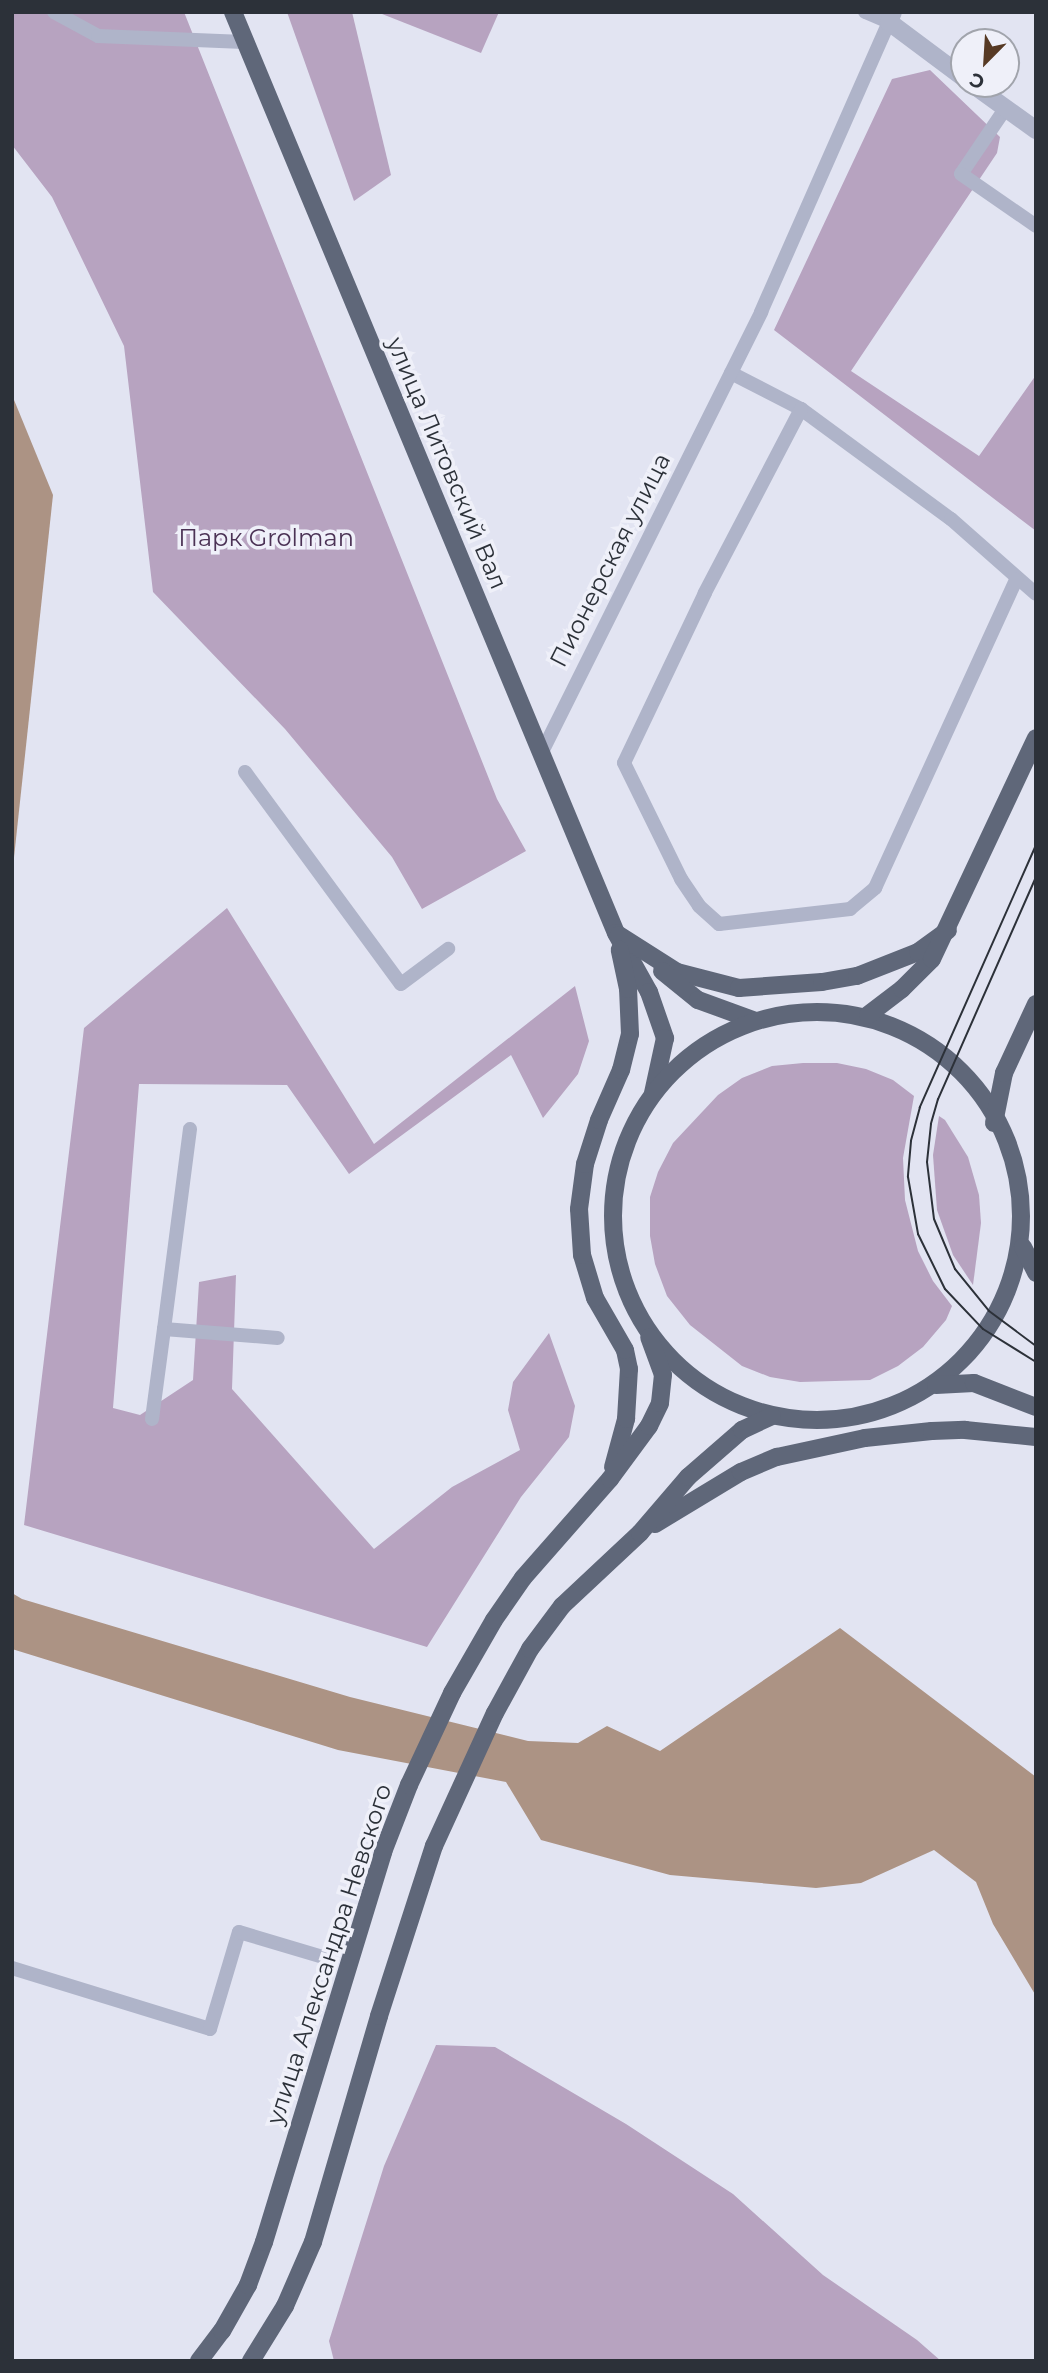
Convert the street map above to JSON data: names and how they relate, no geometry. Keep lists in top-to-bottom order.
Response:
{
  "streets": {
    "main road": ["улица Литовский Вал", "улица Александра Невского"],
    "lane": ["Пионерская улица"]
  },
  "crossings": [
    ["улица Литовский Вал", "Пионерская улица"]
  ],
  "parks": ["Парк Grolman"],
  "north": "bottom left"
}
